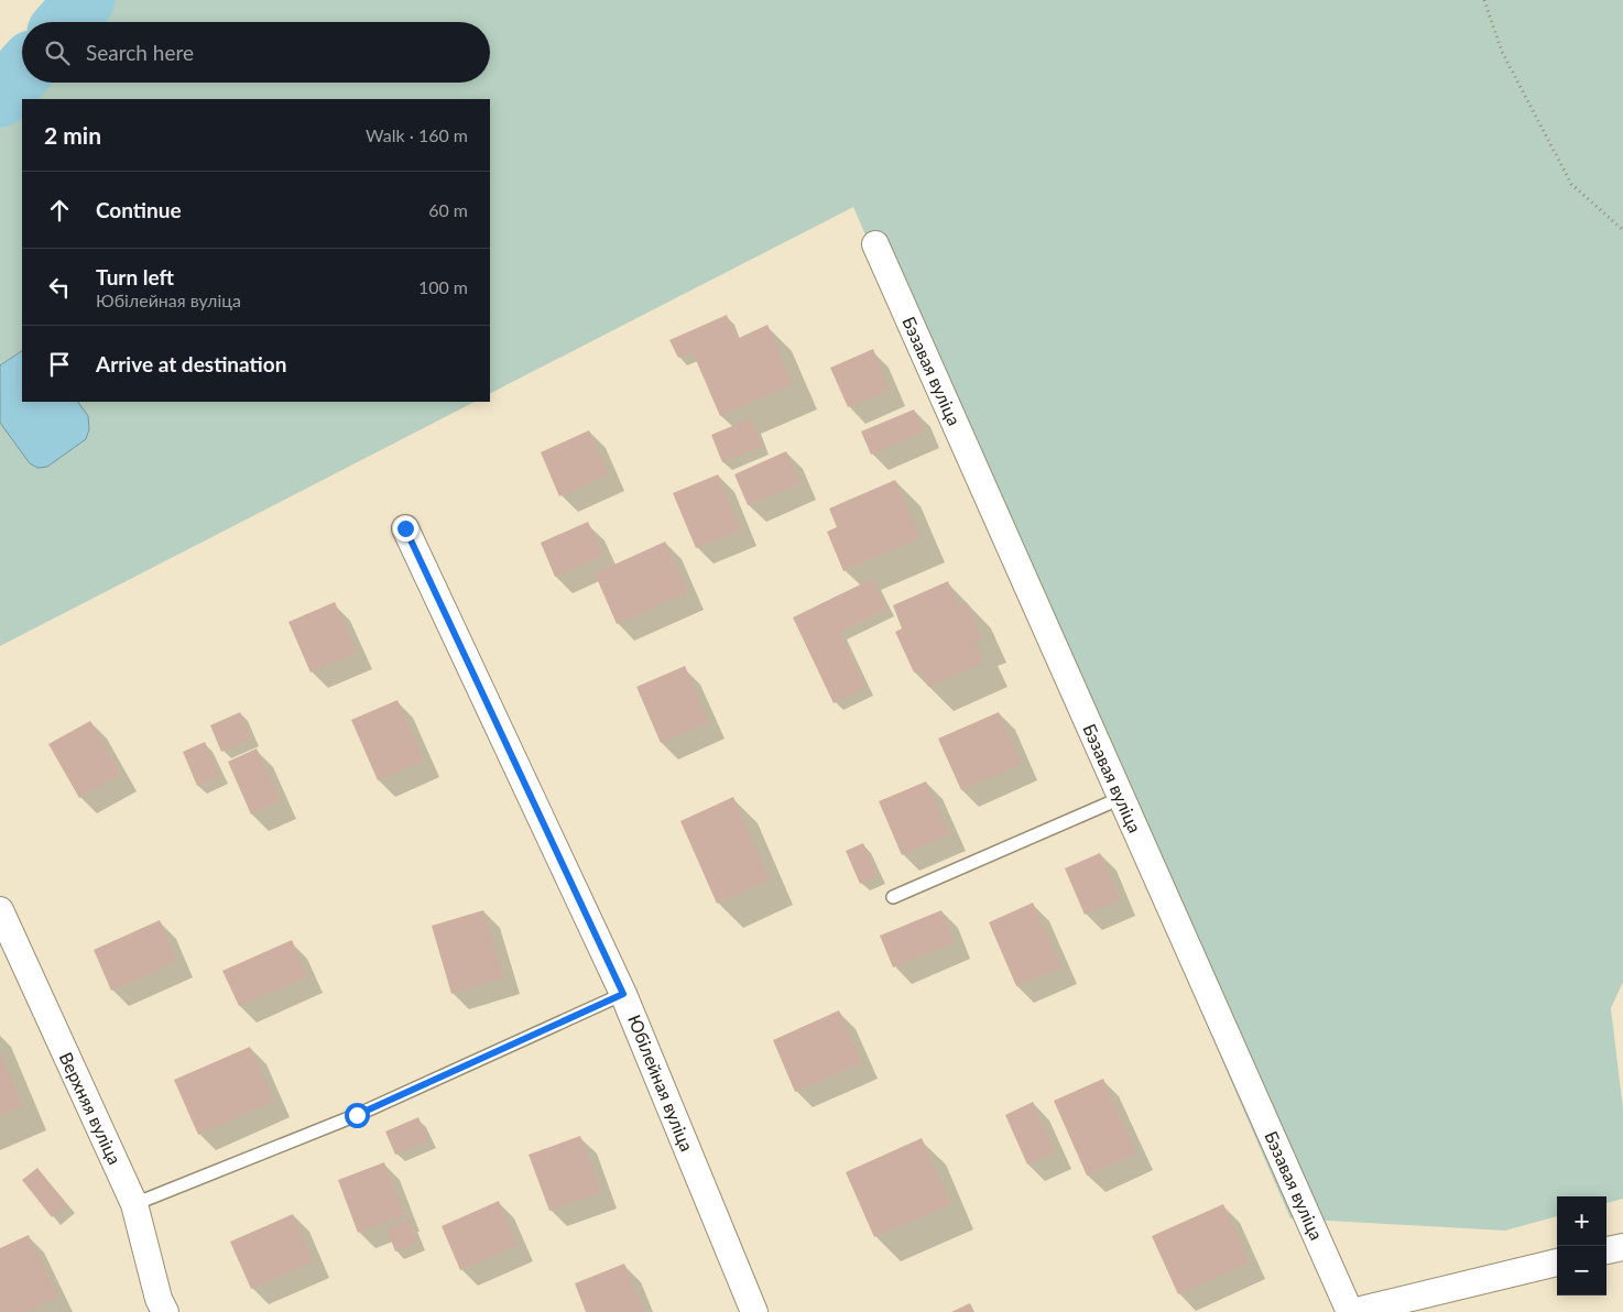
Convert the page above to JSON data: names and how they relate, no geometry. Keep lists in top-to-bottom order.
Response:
{
  "streets": {
    "street": ["Бэзавая вуліца", "Юбілейная вуліца", "Верхняя вуліца"]
  },
  "page": {
    "search": "Search here",
    "heading": ["2 min", "Walk · 160 m"],
    "list": [
      ["Continue", "60 m"],
      ["Turn left", "Юбілейная вуліца", "100 m"],
      "Arrive at destination"
    ],
    "map_buttons": ["+", "−"]
  }
}
